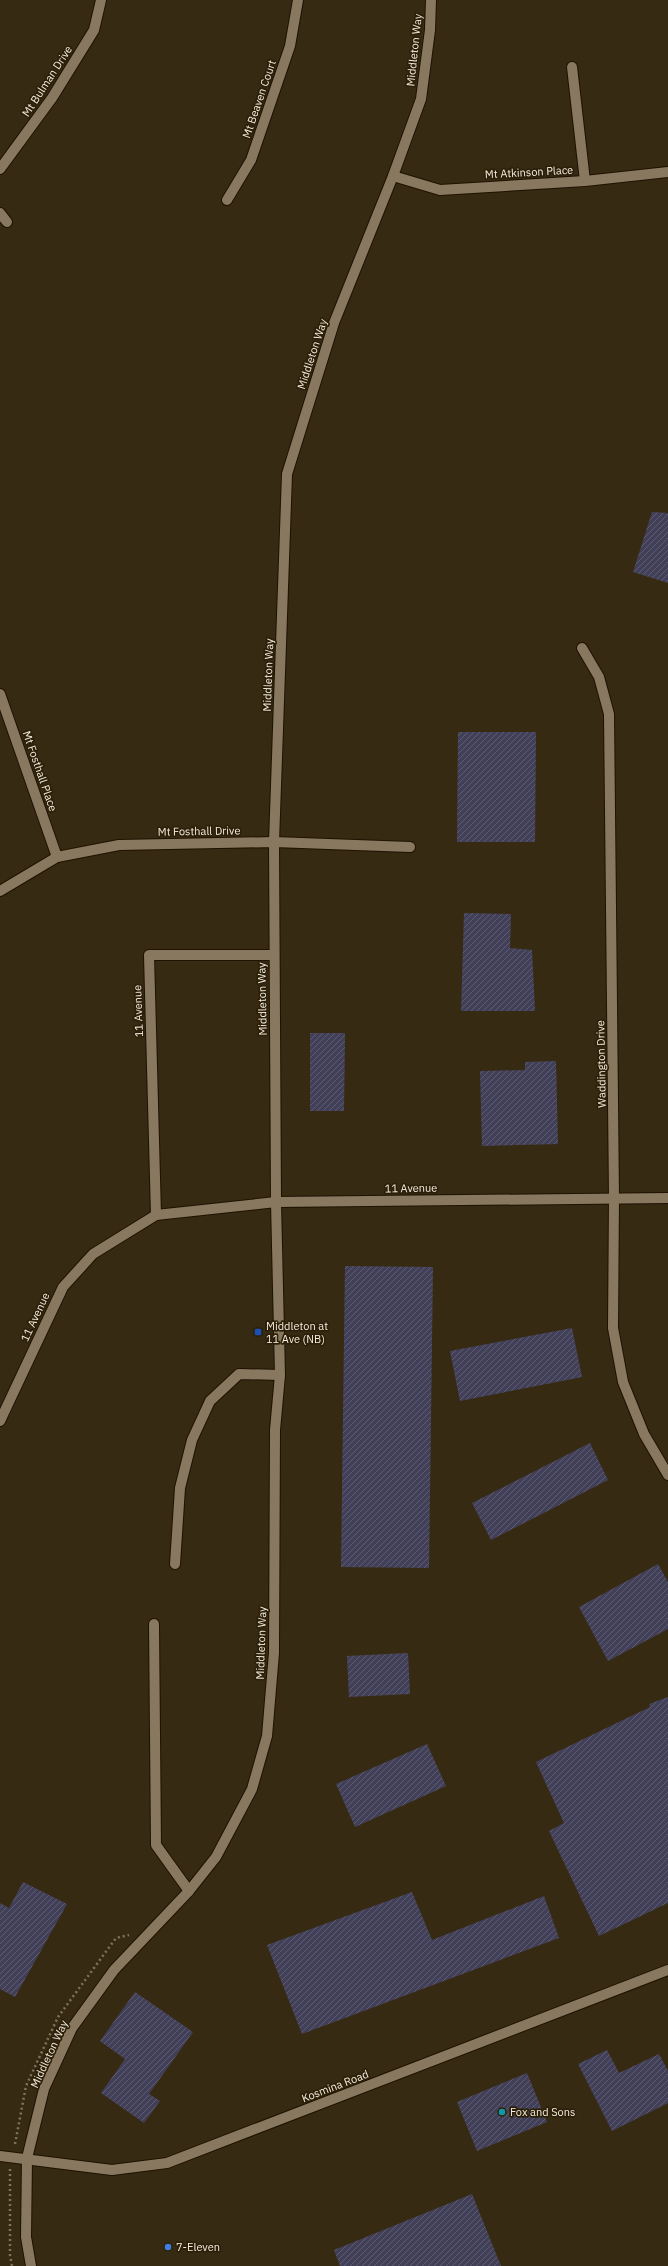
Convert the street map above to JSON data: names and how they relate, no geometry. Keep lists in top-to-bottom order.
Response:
{
  "streets": {
    "street": [
      "Middleton Way",
      "Mt Bulman Drive",
      "Mt Beaven Court",
      "Mt Atkinson Place",
      "Mt Fosthall Place",
      "Mt Fosthall Drive",
      "11 Avenue",
      "Waddington Drive",
      "Kosmina Road"
    ]
  },
  "crossings": [
    ["Middleton Way", "Mt Atkinson Place"],
    ["Middleton Way", "Mt Fosthall Drive"],
    ["Middleton Way", "11 Avenue"],
    ["Middleton Way", "Kosmina Road"],
    ["Mt Fosthall Place", "Mt Fosthall Drive"],
    ["11 Avenue", "Waddington Drive"]
  ],
  "places": {
    "transit": ["Middleton at 11 Ave (NB)"],
    "other": ["Fox and Sons", "7-Eleven"]
  }
}
